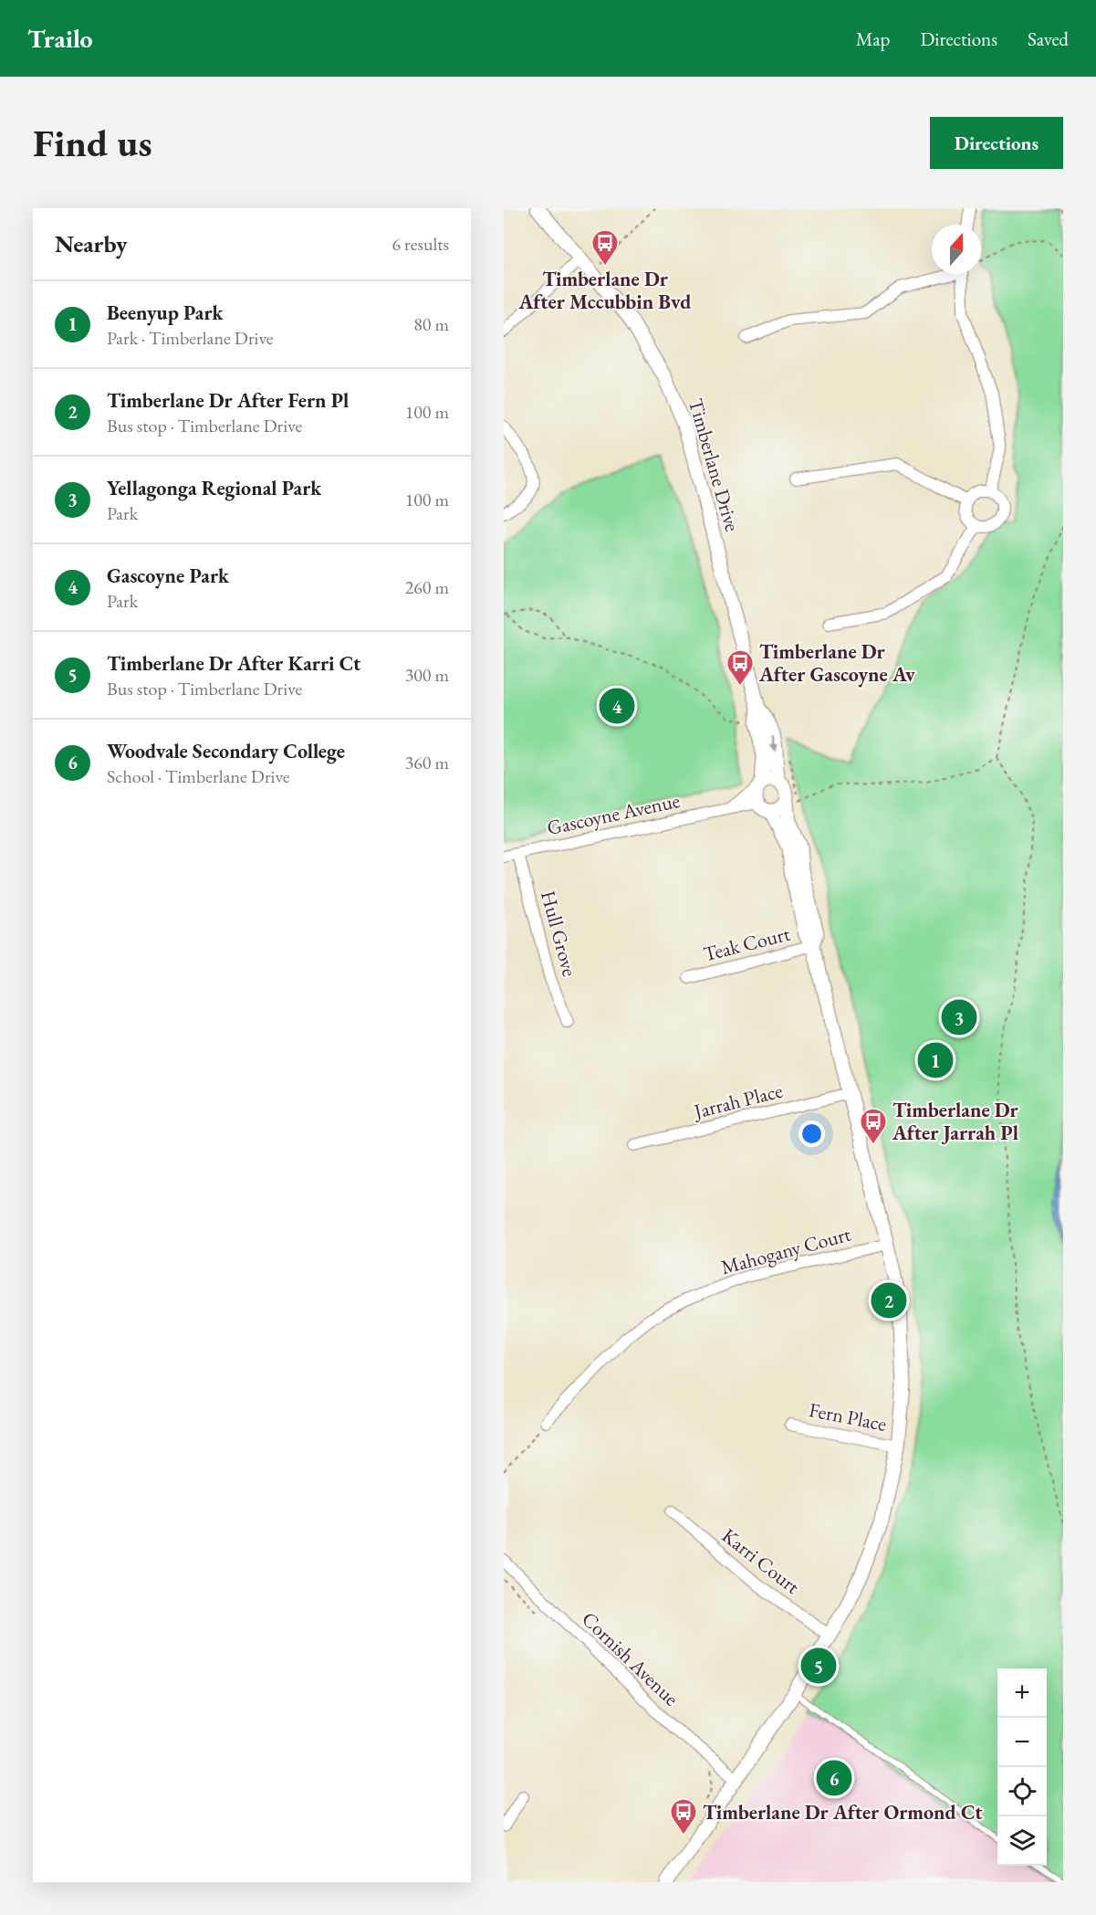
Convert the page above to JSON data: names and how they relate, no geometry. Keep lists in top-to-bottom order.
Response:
{
  "streets": {
    "street": [
      "Timberlane Drive",
      "Gascoyne Avenue",
      "Hull Grove",
      "Teak Court",
      "Jarrah Place",
      "Mahogany Court",
      "Fern Place",
      "Karri Court",
      "Cornish Avenue"
    ]
  },
  "crossings": [
    ["Timberlane Drive", "Gascoyne Avenue"],
    ["Gascoyne Avenue", "Hull Grove"]
  ],
  "places": {
    "bus stop": [
      "Timberlane Dr After Mccubbin Bvd",
      "Timberlane Dr After Gascoyne Av",
      "Timberlane Dr After Jarrah Pl",
      "Timberlane Dr After Ormond Ct"
    ]
  },
  "north": "top",
  "page": {
    "header": "Trailo",
    "nav": ["Map", "Directions", "Saved"],
    "buttons": "Directions",
    "title": "Find us",
    "heading": ["Nearby", "6 results"],
    "list": [
      {
        "mark": "1",
        "name": "Beenyup Park",
        "note": "Park · Timberlane Drive",
        "value": "80 m"
      },
      {
        "mark": "2",
        "name": "Timberlane Dr After Fern Pl",
        "note": "Bus stop · Timberlane Drive",
        "value": "100 m"
      },
      {
        "mark": "3",
        "name": "Yellagonga Regional Park",
        "note": "Park",
        "value": "100 m"
      },
      {
        "mark": "4",
        "name": "Gascoyne Park",
        "note": "Park",
        "value": "260 m"
      },
      {
        "mark": "5",
        "name": "Timberlane Dr After Karri Ct",
        "note": "Bus stop · Timberlane Drive",
        "value": "300 m"
      },
      {
        "mark": "6",
        "name": "Woodvale Secondary College",
        "note": "School · Timberlane Drive",
        "value": "360 m"
      }
    ],
    "pins": [
      "4",
      "3",
      "1",
      "2",
      "5",
      "6"
    ],
    "map_buttons": ["+", "−"]
  }
}
